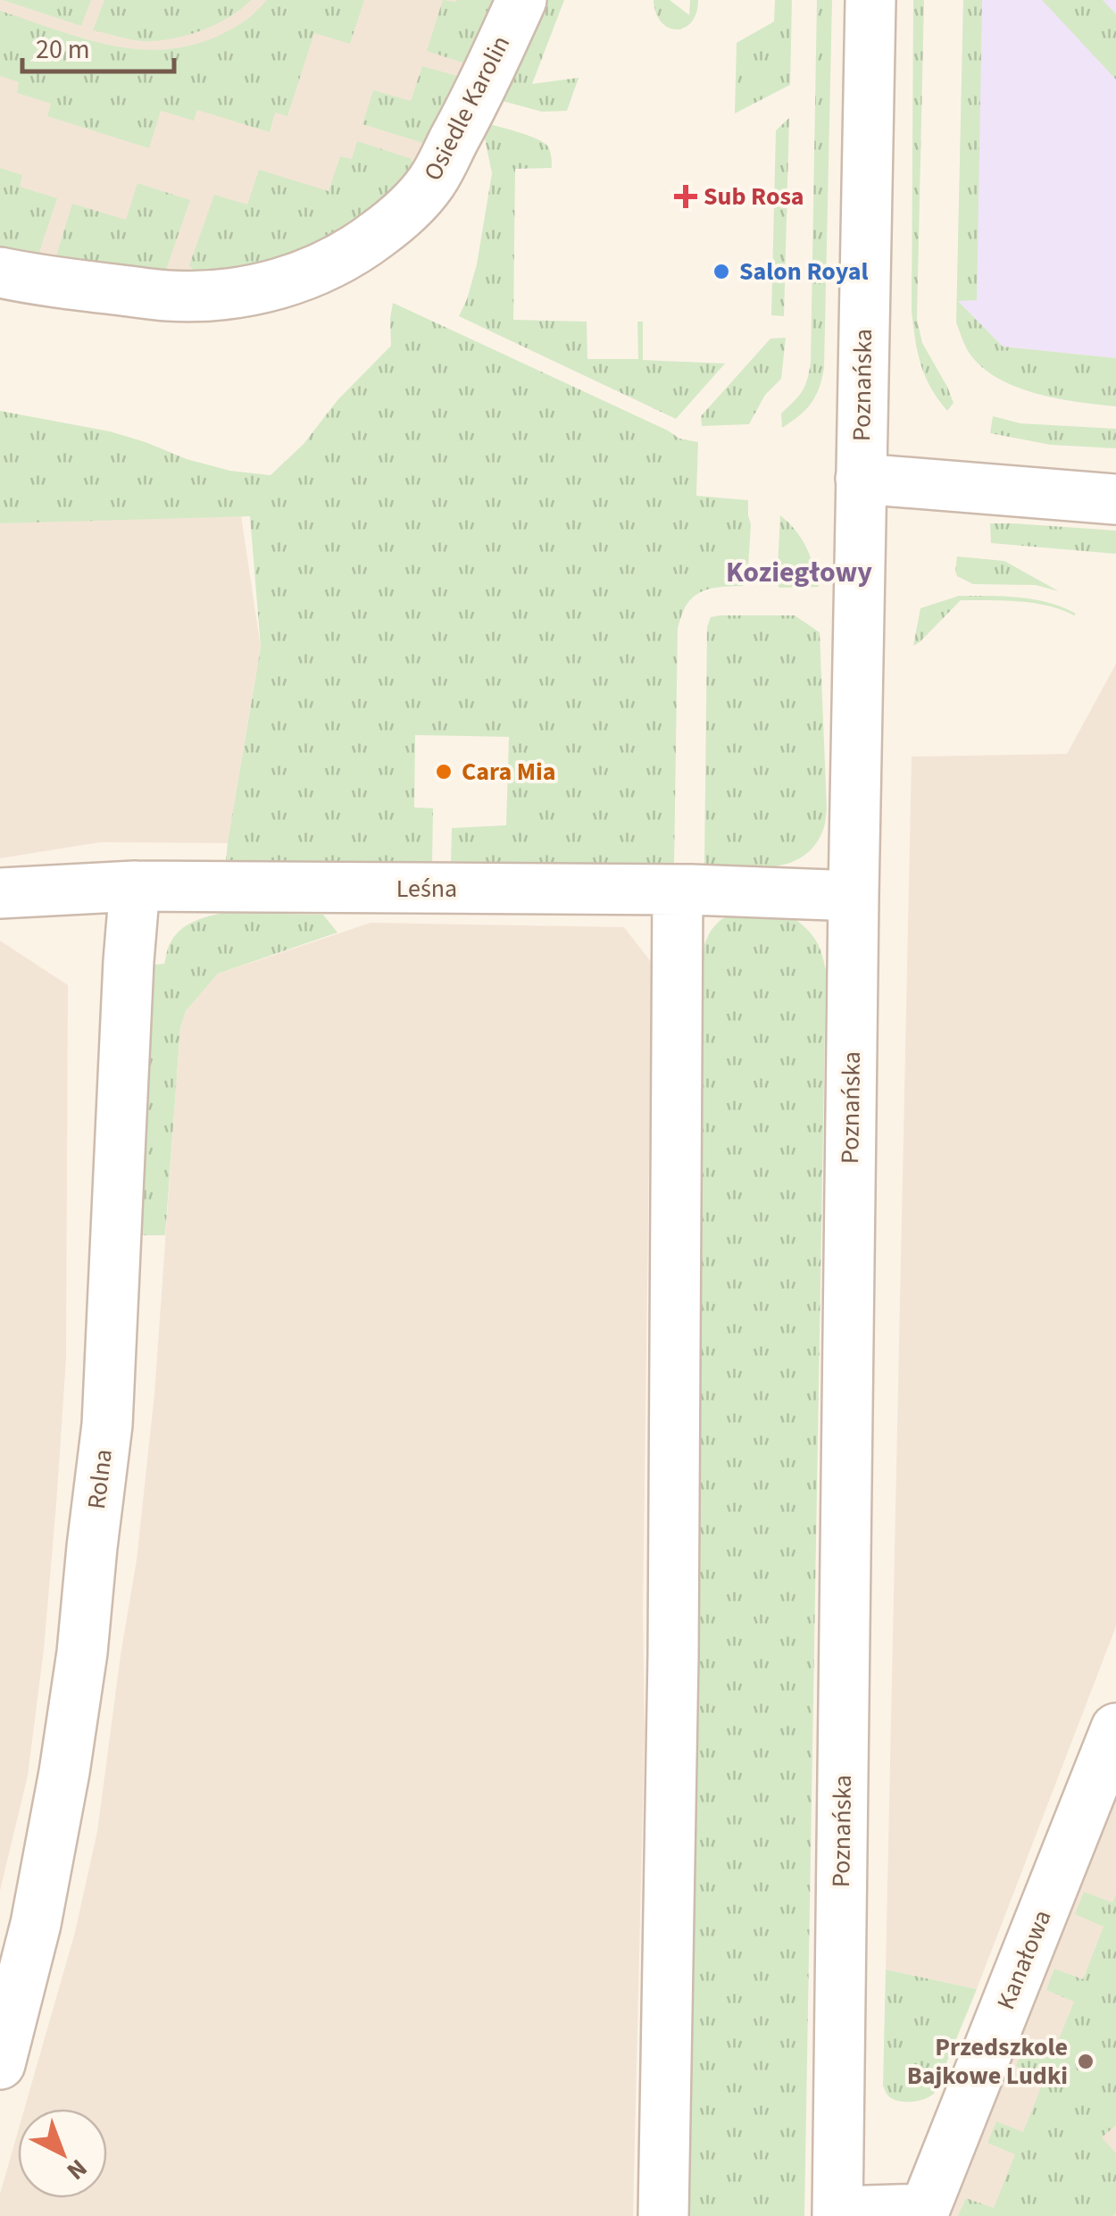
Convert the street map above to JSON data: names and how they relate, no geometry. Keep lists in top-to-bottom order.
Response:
{
  "streets": {
    "street": [
      "Osiedle Karolin",
      "Poznańska",
      "Leśna",
      "Rolna",
      "Kanałowa"
    ]
  },
  "crossings": [
    ["Poznańska", "Leśna"],
    ["Poznańska", "Kanałowa"],
    ["Leśna", "Rolna"]
  ],
  "districts": ["Koziegłowy"],
  "places": {
    "health": ["Sub Rosa"],
    "other": ["Salon Royal", "Cara Mia", "Przedszkole Bajkowe Ludki"]
  },
  "scale_bar": "20 m",
  "north": "bottom right"
}
